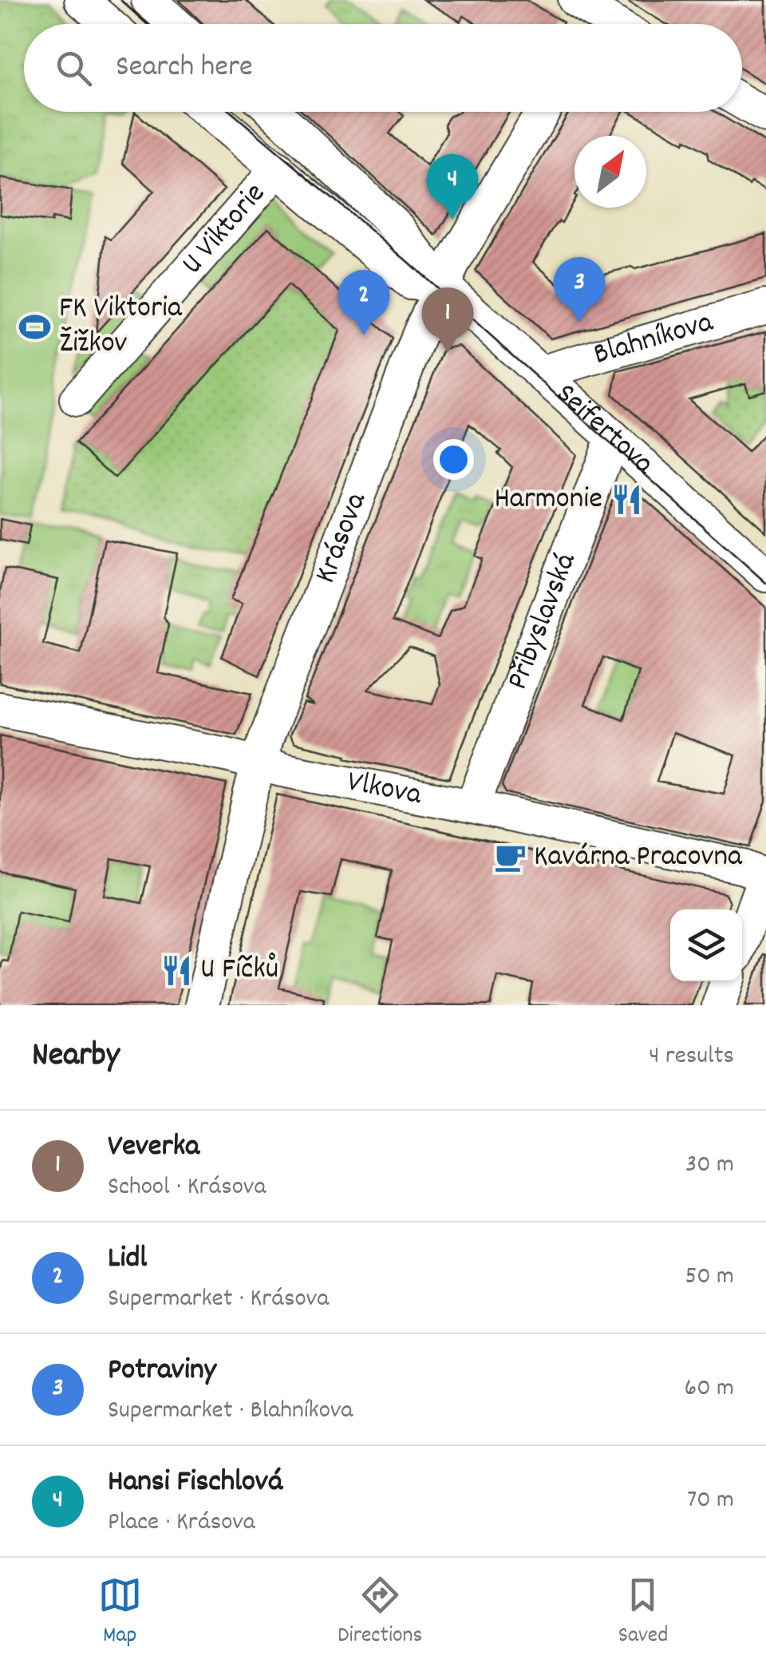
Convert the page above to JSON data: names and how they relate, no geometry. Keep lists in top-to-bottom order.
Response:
{
  "streets": {
    "street": [
      "U Viktorie",
      "Blahníkova",
      "Seifertova",
      "Krásova",
      "Přibyslavská",
      "Vlkova"
    ]
  },
  "crossings": [
    ["Blahníkova", "Seifertova"],
    ["Seifertova", "Krásova"],
    ["Seifertova", "Přibyslavská"],
    ["Krásova", "Vlkova"],
    ["Přibyslavská", "Vlkova"]
  ],
  "places": {
    "sports": ["FK Viktoria Žižkov"],
    "restaurant": ["Harmonie", "U Fíčků"],
    "cafe": ["Kavárna Pracovna"]
  },
  "north": "top right",
  "page": {
    "search": "Search here",
    "pins": [
      "4",
      "3",
      "2",
      "1"
    ],
    "heading": ["Nearby", "4 results"],
    "list": [
      {
        "mark": "1",
        "name": "Veverka",
        "note": "School · Krásova",
        "value": "30 m"
      },
      {
        "mark": "2",
        "name": "Lidl",
        "note": "Supermarket · Krásova",
        "value": "50 m"
      },
      {
        "mark": "3",
        "name": "Potraviny",
        "note": "Supermarket · Blahníkova",
        "value": "60 m"
      },
      {
        "mark": "4",
        "name": "Hansi Fischlová",
        "note": "Place · Krásova",
        "value": "70 m"
      }
    ],
    "nav": ["Map", "Directions", "Saved"]
  }
}
